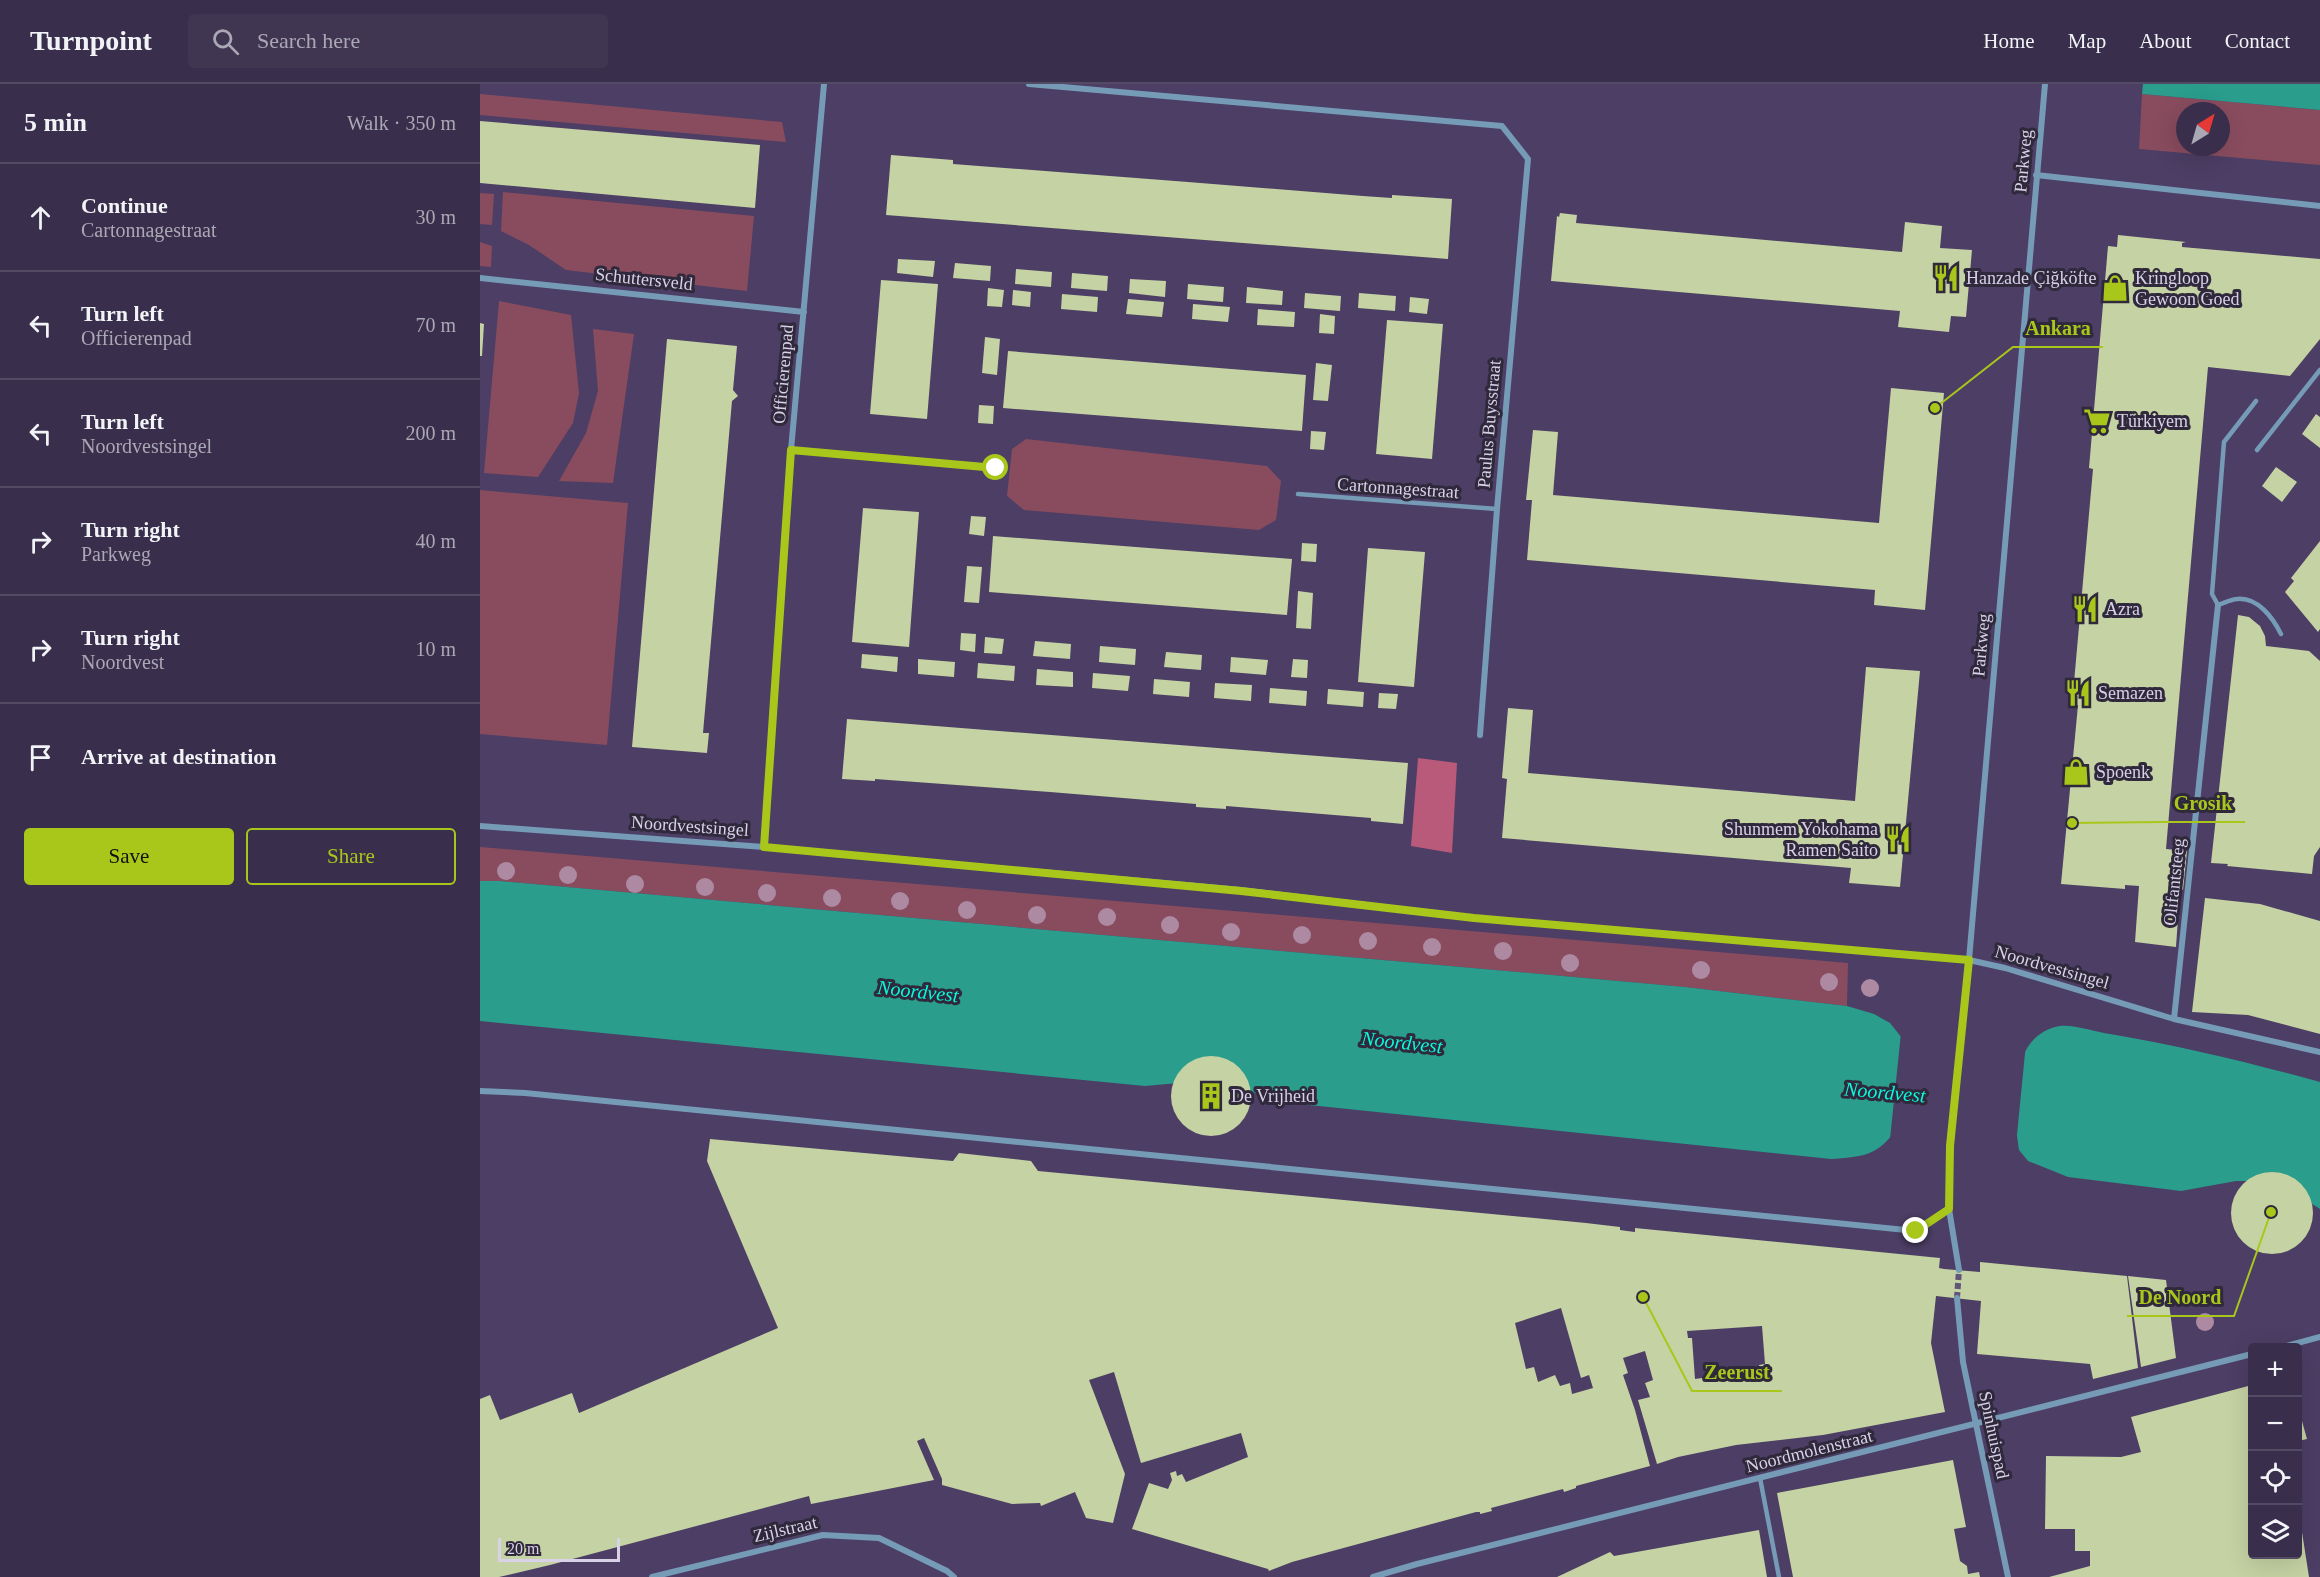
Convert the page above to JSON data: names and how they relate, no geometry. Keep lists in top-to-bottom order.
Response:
{
  "streets": {
    "street": [
      "Parkweg",
      "Schuttersveld",
      "Officierenpad",
      "Paulus Buysstraat",
      "Noordvestsingel",
      "Olifantsteeg",
      "Spinhuispad",
      "Noordmolenstraat",
      "Zijlstraat"
    ],
    "lane": ["Cartonnagestraat"]
  },
  "crossings": [
    ["Parkweg", "Noordvestsingel"],
    ["Schuttersveld", "Officierenpad"],
    ["Officierenpad", "Noordvestsingel"],
    ["Paulus Buysstraat", "Cartonnagestraat"],
    ["Noordvestsingel", "Olifantsteeg"],
    ["Spinhuispad", "Noordmolenstraat"]
  ],
  "water": ["Noordvest"],
  "places": {
    "restaurant": [
      "Hanzade Çiğköfte",
      "Azra",
      "Semazen",
      "Shunmem Yokohama Ramen Saito"
    ],
    "shop": ["Kringloop Gewoon Goed", "Spoenk"],
    "other": [
      "Ankara",
      "Grosik",
      "De Noord",
      "Zeerust"
    ],
    "supermarket": ["Türkiyem"],
    "building": ["De Vrijheid"]
  },
  "scale_bar": "20 m",
  "north": "top right",
  "page": {
    "header": "Turnpoint",
    "search": "Search here",
    "nav": [
      "Home",
      "Map",
      "About",
      "Contact"
    ],
    "heading": ["5 min", "Walk · 350 m"],
    "list": [
      ["Continue", "Cartonnagestraat", "30 m"],
      ["Turn left", "Officierenpad", "70 m"],
      ["Turn left", "Noordvestsingel", "200 m"],
      ["Turn right", "Parkweg", "40 m"],
      ["Turn right", "Noordvest", "10 m"],
      "Arrive at destination"
    ],
    "buttons": ["Save", "Share"],
    "map_buttons": ["+", "−"],
    "scale": "20 m"
  }
}
